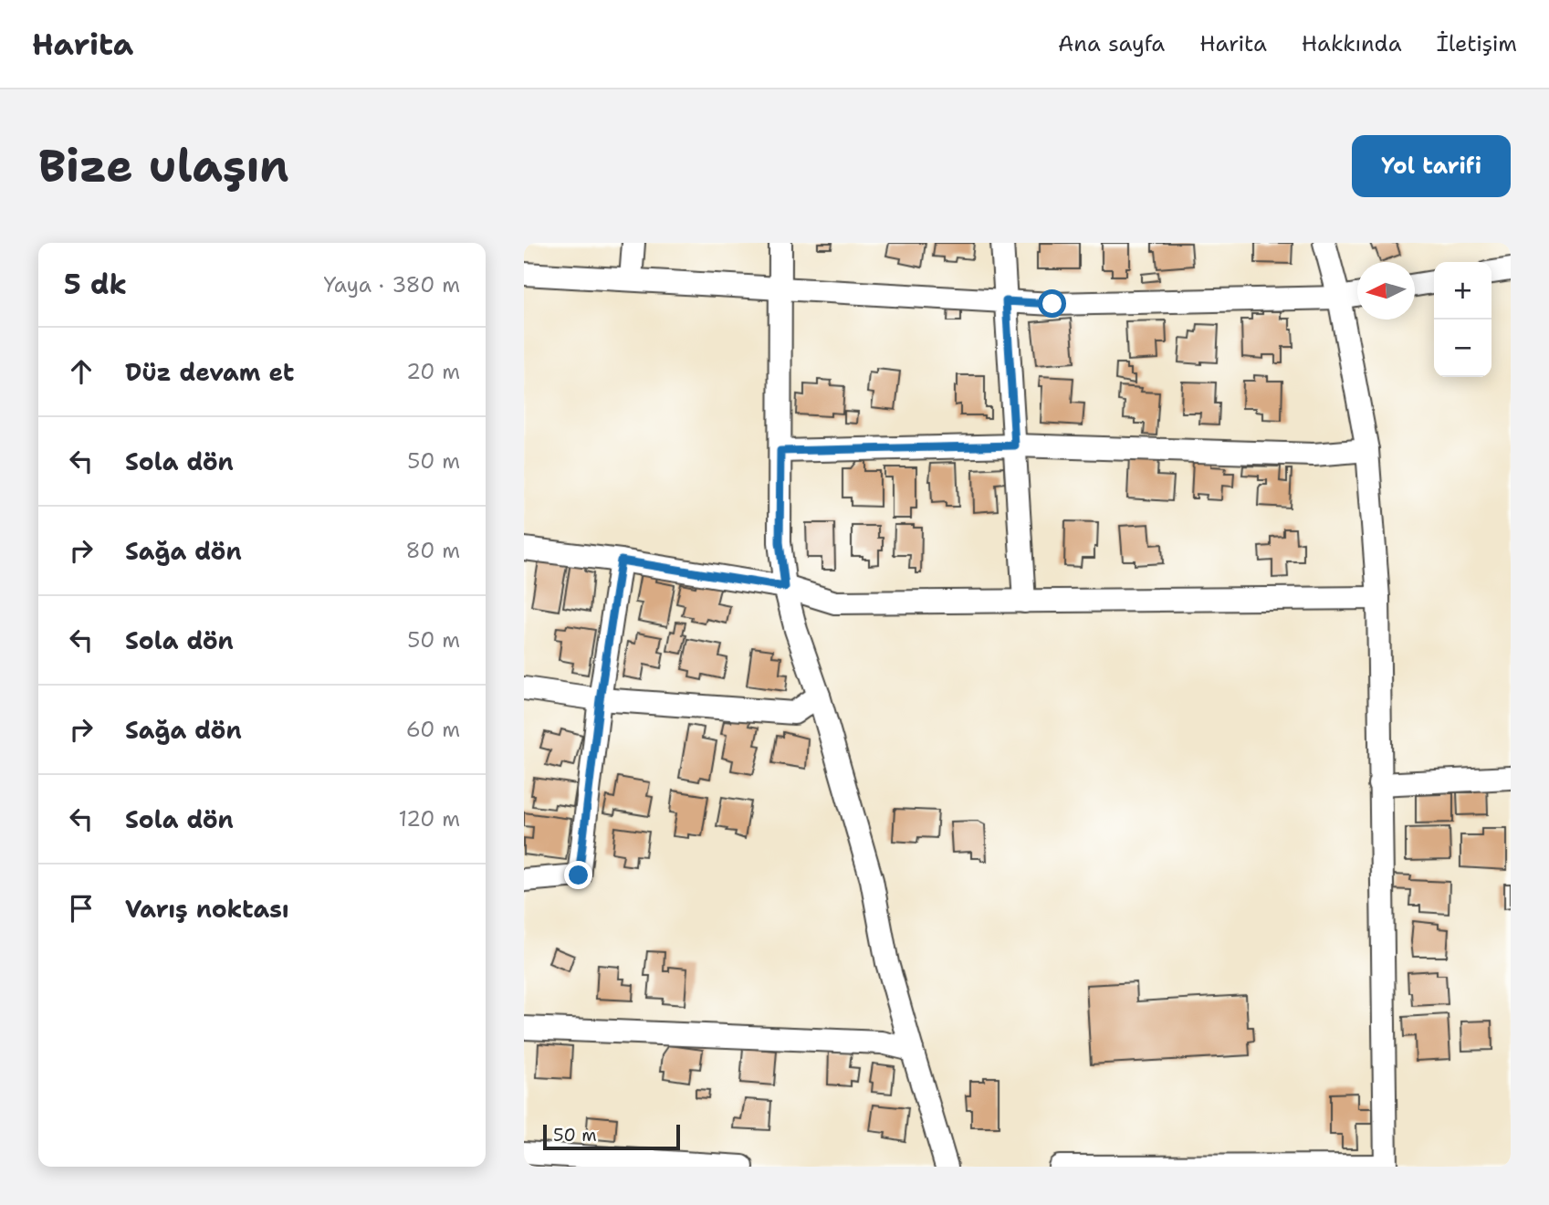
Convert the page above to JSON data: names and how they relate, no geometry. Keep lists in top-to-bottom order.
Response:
{
  "scale_bar": "50 m",
  "north": "left",
  "page": {
    "header": "Harita",
    "nav": [
      "Ana sayfa",
      "Harita",
      "Hakkında",
      "İletişim"
    ],
    "buttons": "Yol tarifi",
    "title": "Bize ulaşın",
    "heading": ["5 dk", "Yaya · 380 m"],
    "map_buttons": ["+", "−"],
    "list": [
      ["Düz devam et", "20 m"],
      ["Sola dön", "50 m"],
      ["Sağa dön", "80 m"],
      ["Sola dön", "50 m"],
      ["Sağa dön", "60 m"],
      ["Sola dön", "120 m"],
      "Varış noktası"
    ],
    "scale": "50 m"
  }
}
